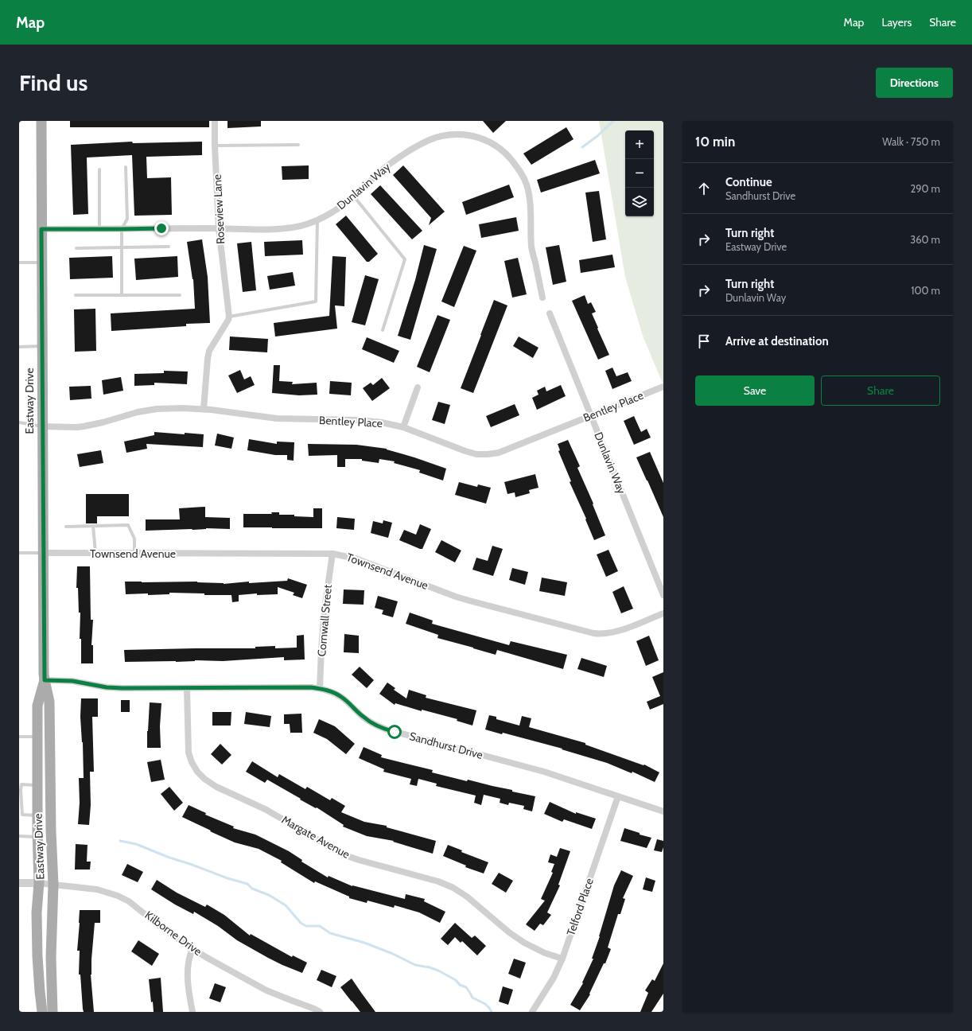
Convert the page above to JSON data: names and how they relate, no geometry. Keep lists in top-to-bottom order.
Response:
{
  "streets": {
    "main road": ["Eastway Drive"],
    "street": [
      "Dunlavin Way",
      "Roseview Lane",
      "Bentley Place",
      "Townsend Avenue",
      "Cornwall Street",
      "Sandhurst Drive",
      "Margate Avenue",
      "Telford Place",
      "Kilborne Drive"
    ]
  },
  "crossings": [
    ["Dunlavin Way", "Roseview Lane"],
    ["Dunlavin Way", "Eastway Drive"],
    ["Dunlavin Way", "Bentley Place"],
    ["Eastway Drive", "Bentley Place"],
    ["Eastway Drive", "Townsend Avenue"],
    ["Eastway Drive", "Sandhurst Drive"],
    ["Eastway Drive", "Kilborne Drive"],
    ["Townsend Avenue", "Cornwall Street"],
    ["Cornwall Street", "Sandhurst Drive"],
    ["Sandhurst Drive", "Margate Avenue"],
    ["Sandhurst Drive", "Telford Place"],
    ["Margate Avenue", "Telford Place"]
  ],
  "page": {
    "header": "Map",
    "nav": ["Map", "Layers", "Share"],
    "buttons": [
      "Directions",
      ["Save", "Share"]
    ],
    "title": "Find us",
    "heading": ["10 min", "Walk · 750 m"],
    "map_buttons": ["+", "−"],
    "list": [
      ["Continue", "Sandhurst Drive", "290 m"],
      ["Turn right", "Eastway Drive", "360 m"],
      ["Turn right", "Dunlavin Way", "100 m"],
      "Arrive at destination"
    ]
  }
}
